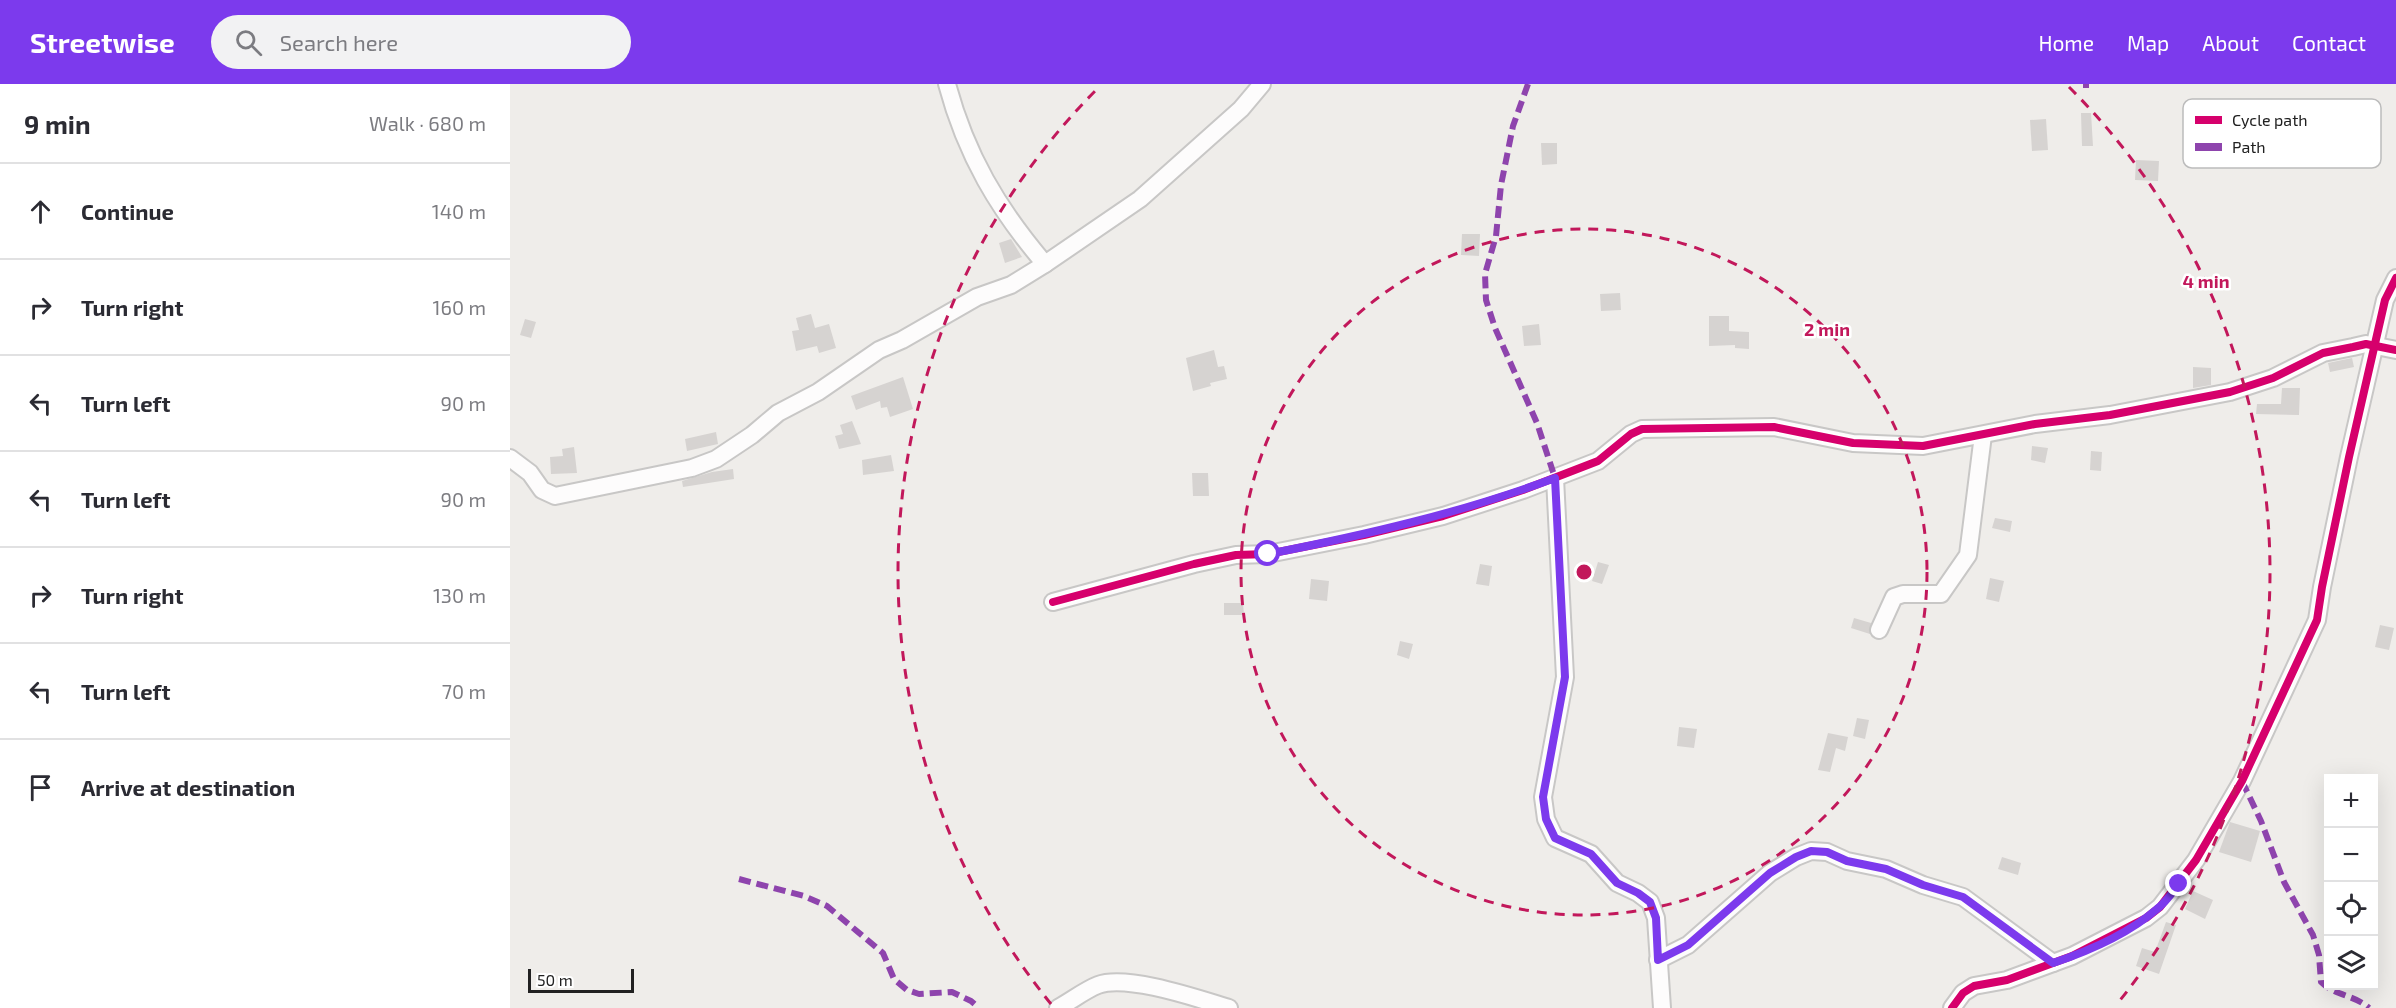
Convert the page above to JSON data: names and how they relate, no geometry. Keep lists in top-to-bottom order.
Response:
{
  "legend": ["Cycle path", "Path"],
  "scale_bar": "50 m",
  "page": {
    "header": "Streetwise",
    "search": "Search here",
    "nav": [
      "Home",
      "Map",
      "About",
      "Contact"
    ],
    "heading": ["9 min", "Walk · 680 m"],
    "list": [
      ["Continue", "140 m"],
      ["Turn right", "160 m"],
      ["Turn left", "90 m"],
      ["Turn left", "90 m"],
      ["Turn right", "130 m"],
      ["Turn left", "70 m"],
      "Arrive at destination"
    ],
    "map_buttons": ["+", "−"],
    "scale": "50 m"
  },
  "rings": ["4 min", "2 min"]
}
